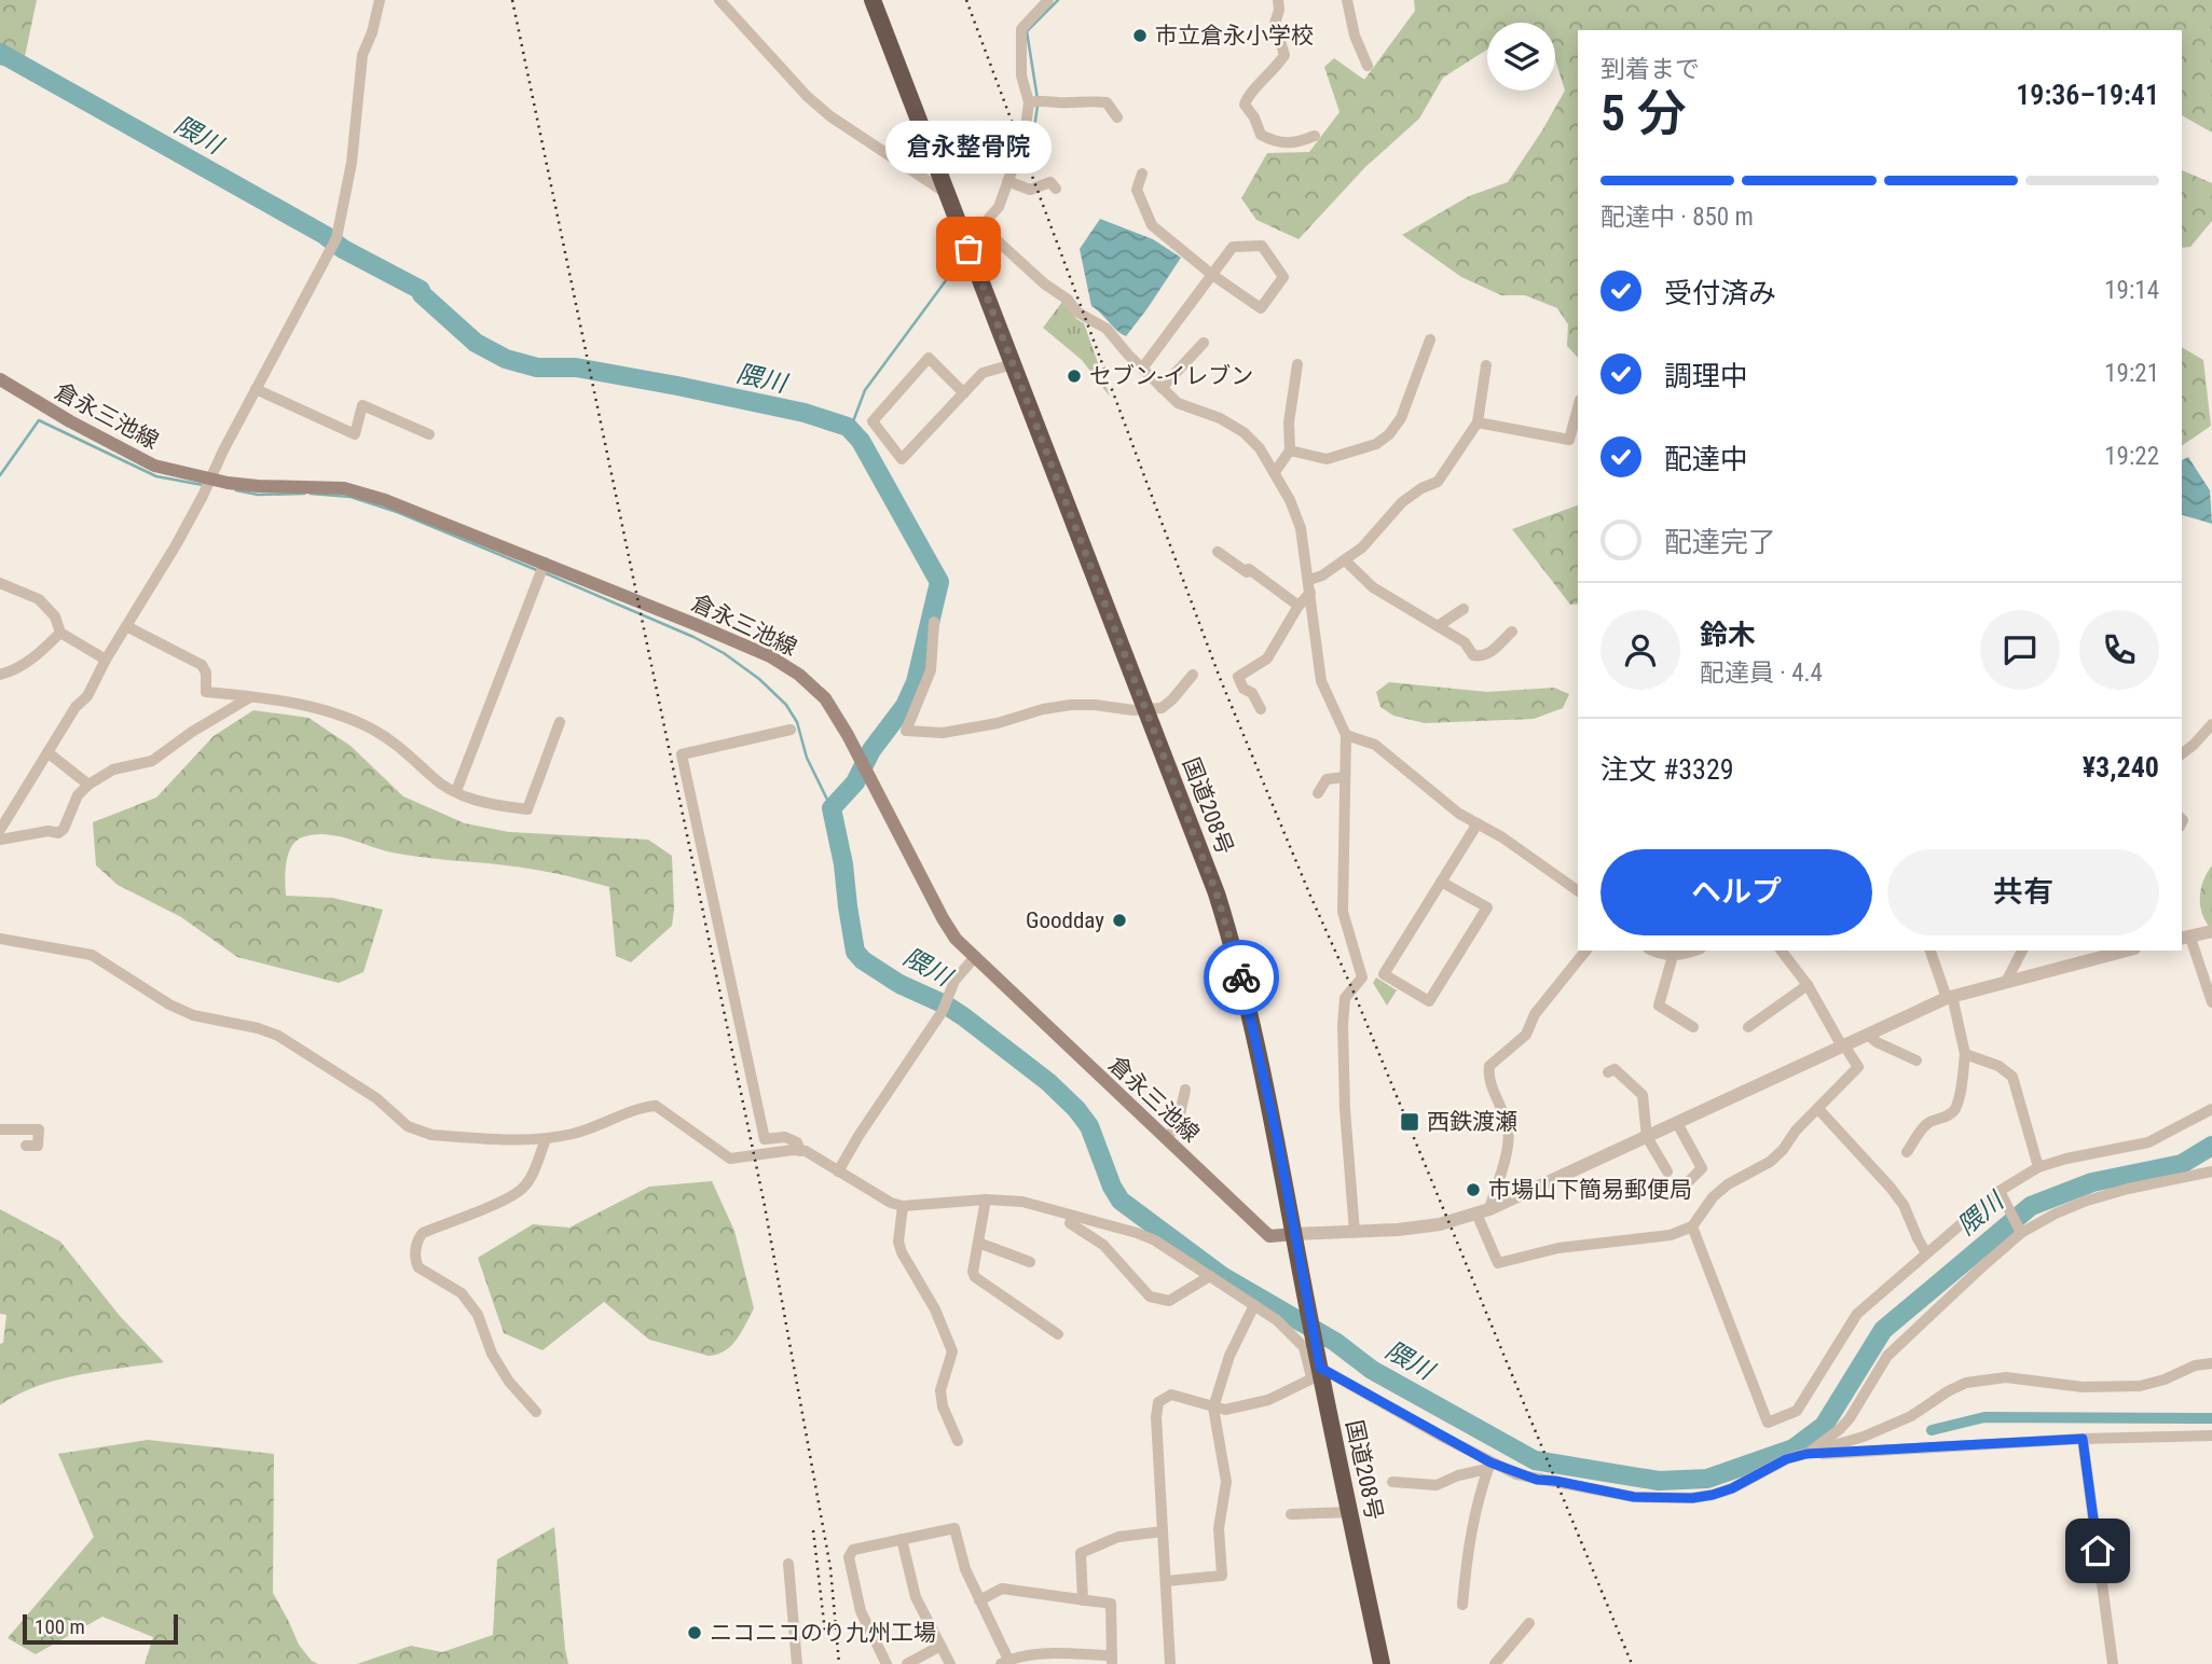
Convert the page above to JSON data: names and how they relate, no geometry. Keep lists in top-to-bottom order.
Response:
{
  "streets": {
    "highway": ["国道208号"],
    "main road": ["倉永三池線"]
  },
  "crossings": [
    ["倉永三池線", "国道208号"]
  ],
  "water": ["隈川"],
  "places": {
    "other": [
      "市立倉永小学校",
      "倉永整骨院",
      "セブン-イレブン",
      "Goodday",
      "市場山下簡易郵便局",
      "ニコニコのり九州工場"
    ],
    "transit": ["西鉄渡瀬"]
  },
  "scale_bar": "100 m",
  "page": {
    "heading": ["5 分", "到着まで", "19:36–19:41"],
    "panel": [
      "鈴木",
      "配達員 · 4.4",
      "注文 #3329",
      "¥3,240"
    ],
    "bubble": "倉永整骨院",
    "bar": "配達中 · 850 m",
    "list": [
      ["受付済み", "19:14"],
      ["調理中", "19:21"],
      ["配達中", "19:22"],
      "配達完了"
    ],
    "buttons": ["ヘルプ", "共有"],
    "scale": "100 m"
  }
}
